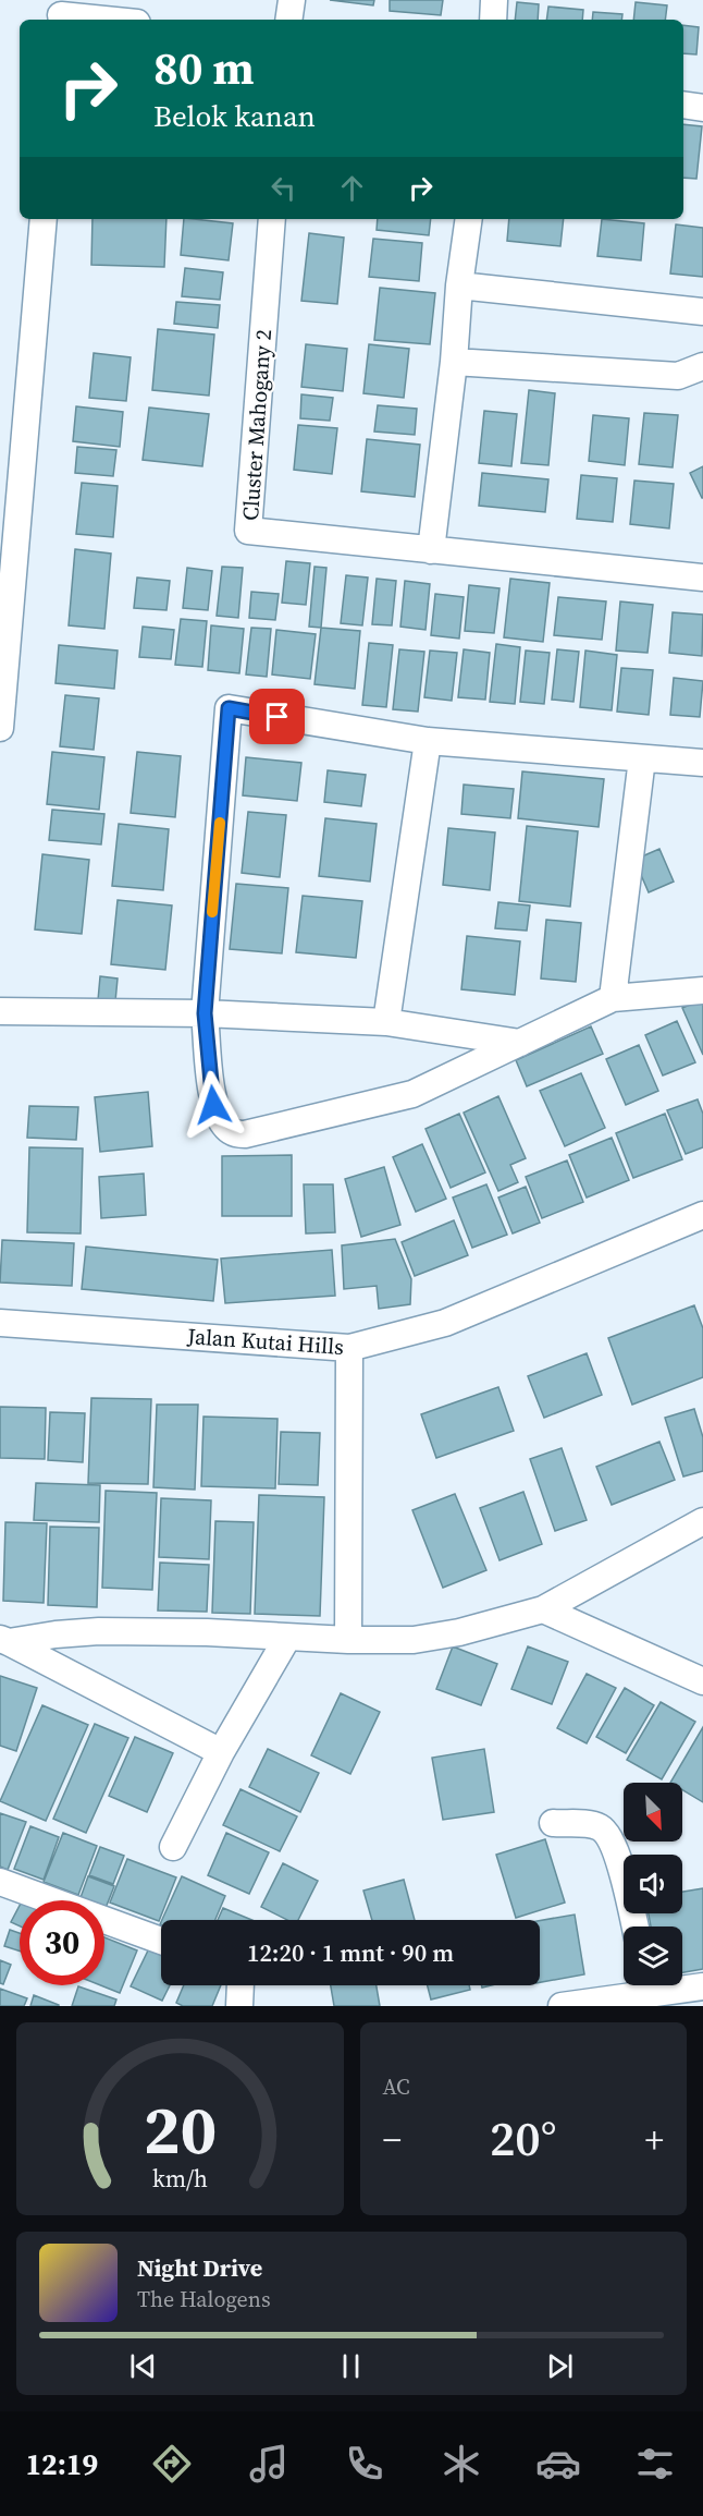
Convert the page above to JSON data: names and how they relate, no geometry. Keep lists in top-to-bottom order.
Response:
{
  "streets": {
    "street": ["Cluster Mahogany 2", "Jalan Kutai Hills"]
  },
  "north": "bottom right",
  "page": {
    "turn": ["80 m", "Belok kanan"],
    "limit": "30",
    "trip": "12:20 · 1 mnt · 90 m",
    "tile": "AC",
    "heat": ["−", "20°", "+"],
    "song": ["Night Drive", "The Halogens"],
    "tabs": "12:19",
    "gauge": ["20", "km/h"]
  }
}
